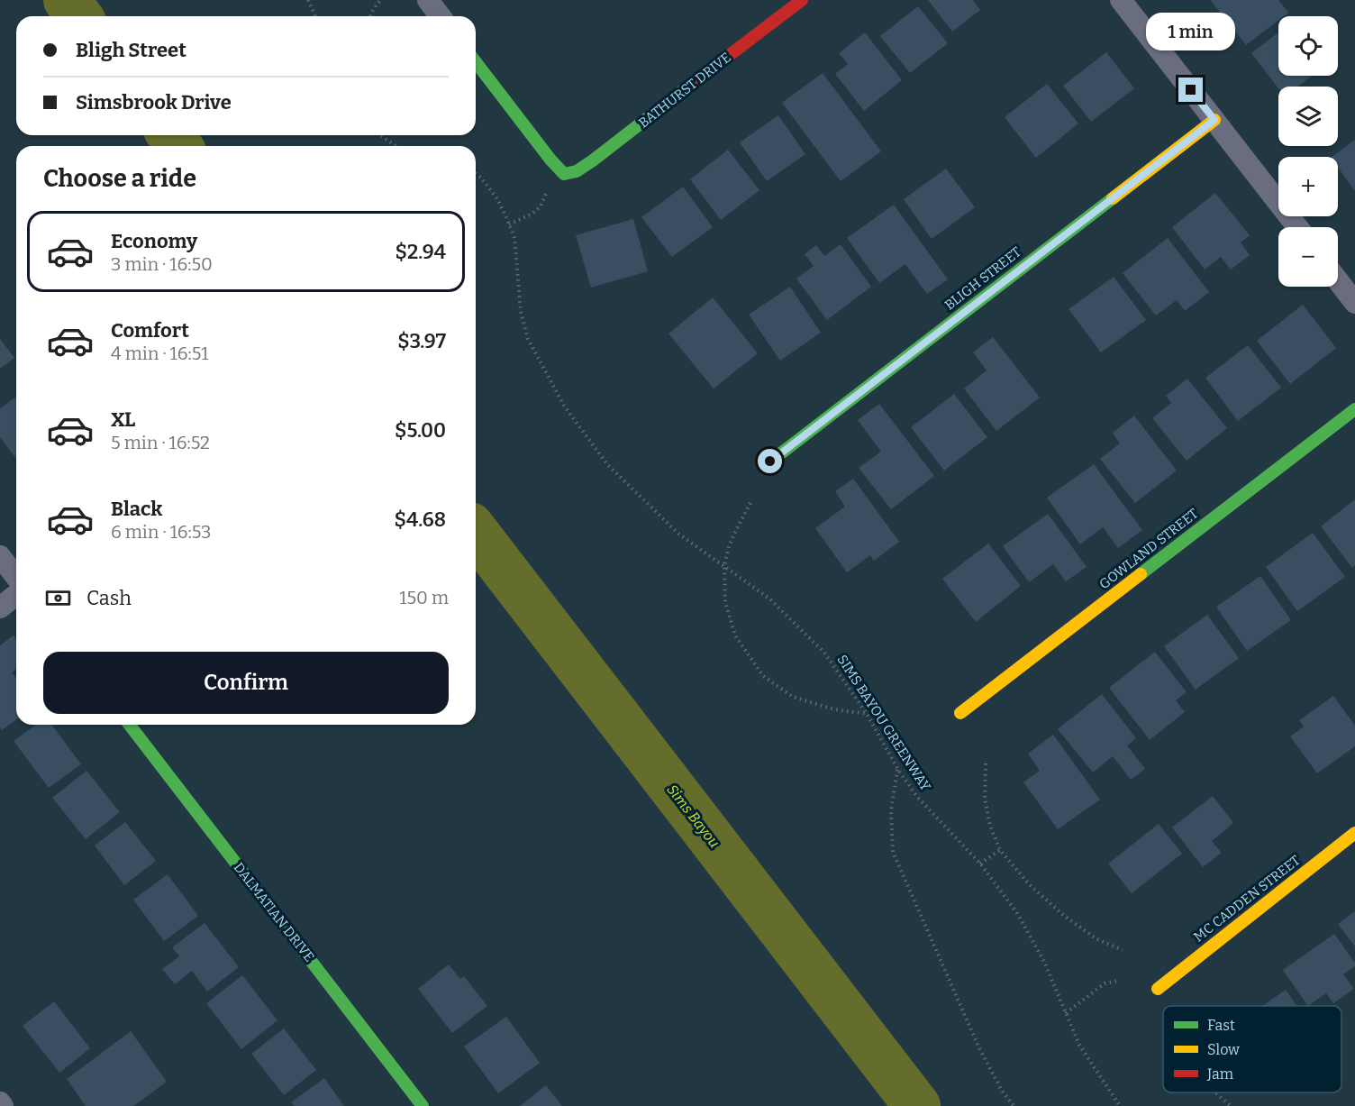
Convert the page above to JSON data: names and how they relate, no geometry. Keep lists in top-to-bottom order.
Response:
{
  "streets": {
    "street": [
      "BATHURST DRIVE",
      "BLIGH STREET",
      "GOWLAND STREET",
      "MC CADDEN STREET",
      "DALMATIAN DRIVE"
    ],
    "path": ["SIMS BAYOU GREENWAY"]
  },
  "water": ["Sims Bayou"],
  "legend": ["Fast", "Slow", "Jam"],
  "page": {
    "bubble": "1 min",
    "map_buttons": ["+", "−"],
    "banner": ["Bligh Street", "Simsbrook Drive"],
    "heading": "Choose a ride",
    "list": [
      {
        "name": "Economy",
        "note": "3 min · 16:50",
        "value": "$2.94"
      },
      {
        "name": "Comfort",
        "note": "4 min · 16:51",
        "value": "$3.97"
      },
      {
        "name": "XL",
        "note": "5 min · 16:52",
        "value": "$5.00"
      },
      {
        "name": "Black",
        "note": "6 min · 16:53",
        "value": "$4.68"
      }
    ],
    "pay": ["Cash", "150 m"],
    "buttons": "Confirm"
  }
}
